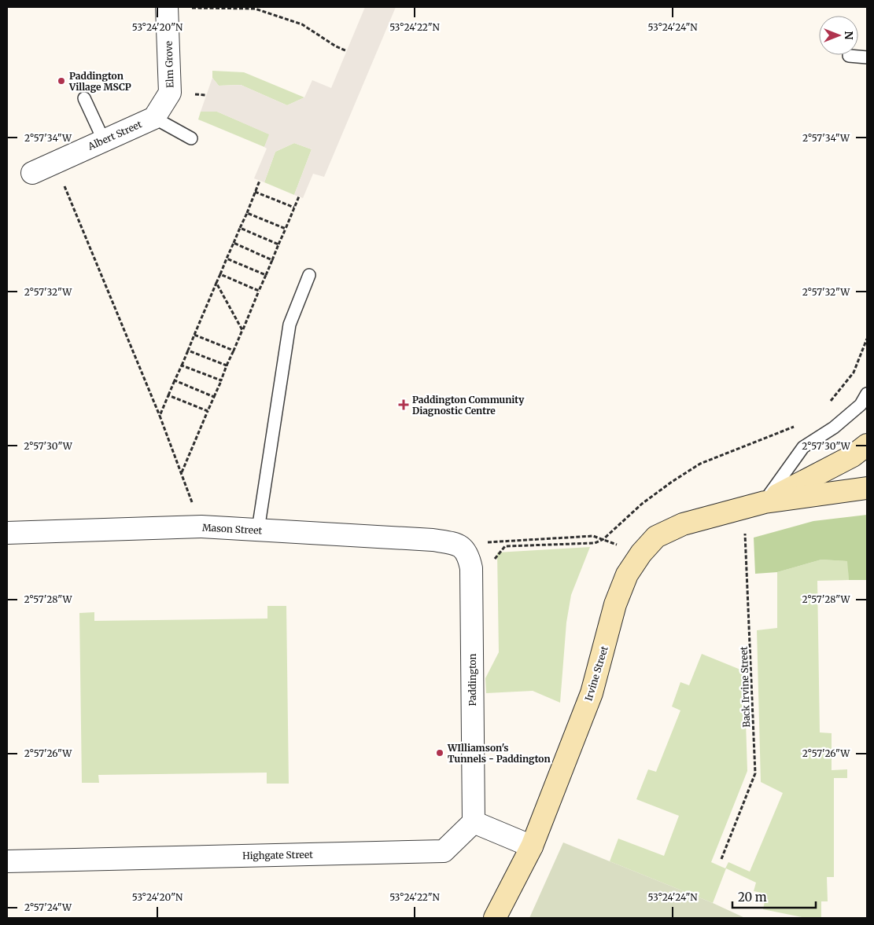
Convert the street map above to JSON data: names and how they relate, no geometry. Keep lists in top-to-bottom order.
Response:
{
  "streets": {
    "main road": ["Irvine Street"],
    "street": [
      "Elm Grove",
      "Albert Street",
      "Mason Street",
      "Paddington",
      "Highgate Street"
    ],
    "path": ["Back Irvine Street"]
  },
  "crossings": [
    ["Elm Grove", "Albert Street"],
    ["Mason Street", "Paddington"],
    ["Irvine Street", "Back Irvine Street"],
    ["Paddington", "Highgate Street"]
  ],
  "places": {
    "other": ["Paddington Village MSCP", "WIlliamson's Tunnels - Paddington"],
    "health": ["Paddington Community Diagnostic Centre"]
  },
  "scale_bar": "20 m",
  "north": "right",
  "coordinates": [
    "53°24'20\"N",
    "53°24'22\"N",
    "53°24'24\"N",
    "2°57'34\"W",
    "2°57'32\"W",
    "2°57'30\"W",
    "2°57'28\"W",
    "2°57'26\"W",
    "2°57'24\"W"
  ]
}
